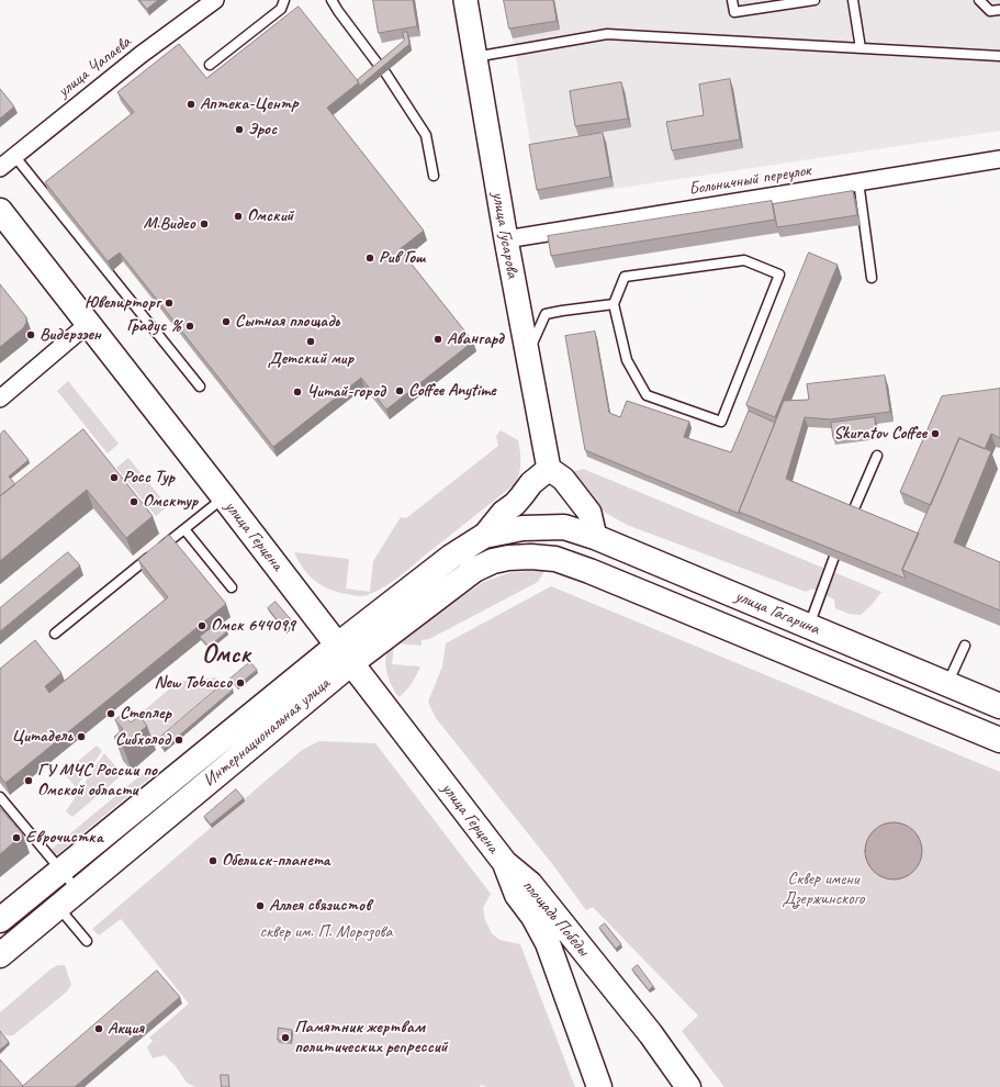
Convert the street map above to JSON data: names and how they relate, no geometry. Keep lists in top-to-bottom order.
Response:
{
  "streets": {
    "main road": [
      "улица Гусарова",
      "улица Герцена",
      "улица Гагарина",
      "Интернациональная улица",
      "площадь Победы"
    ],
    "street": ["улица Чапаева", "Больничный переулок"]
  },
  "crossings": [
    ["Больничный переулок", "улица Гусарова"],
    ["улица Герцена", "Интернациональная улица"],
    ["улица Герцена", "площадь Победы"],
    ["улица Гагарина", "Интернациональная улица"]
  ],
  "districts": ["Омск"],
  "parks": ["Сквер имени Дзержинского", "сквер им. П. Морозова"],
  "places": [
    "Аптека-Центр",
    "Эрос",
    "Омский",
    "М.Видео",
    "Рив Гош",
    "Ювелирторг",
    "Сытная площадь",
    "Градус %",
    "Видерзэен",
    "Авангард",
    "Детский мир",
    "Coffee Anytime",
    "Читай-город",
    "Skuratov Coffee",
    "Росс Тур",
    "Омсктур",
    "Омск 644099",
    "New Tobacco",
    "Степлер",
    "Цитадель",
    "Сибхолод",
    "ГУ МЧС России по Омской области",
    "Еврочистка",
    "Обелиск-планета",
    "Аллея связистов",
    "Акция",
    "Памятник жертвам политических репрессий"
  ]
}
